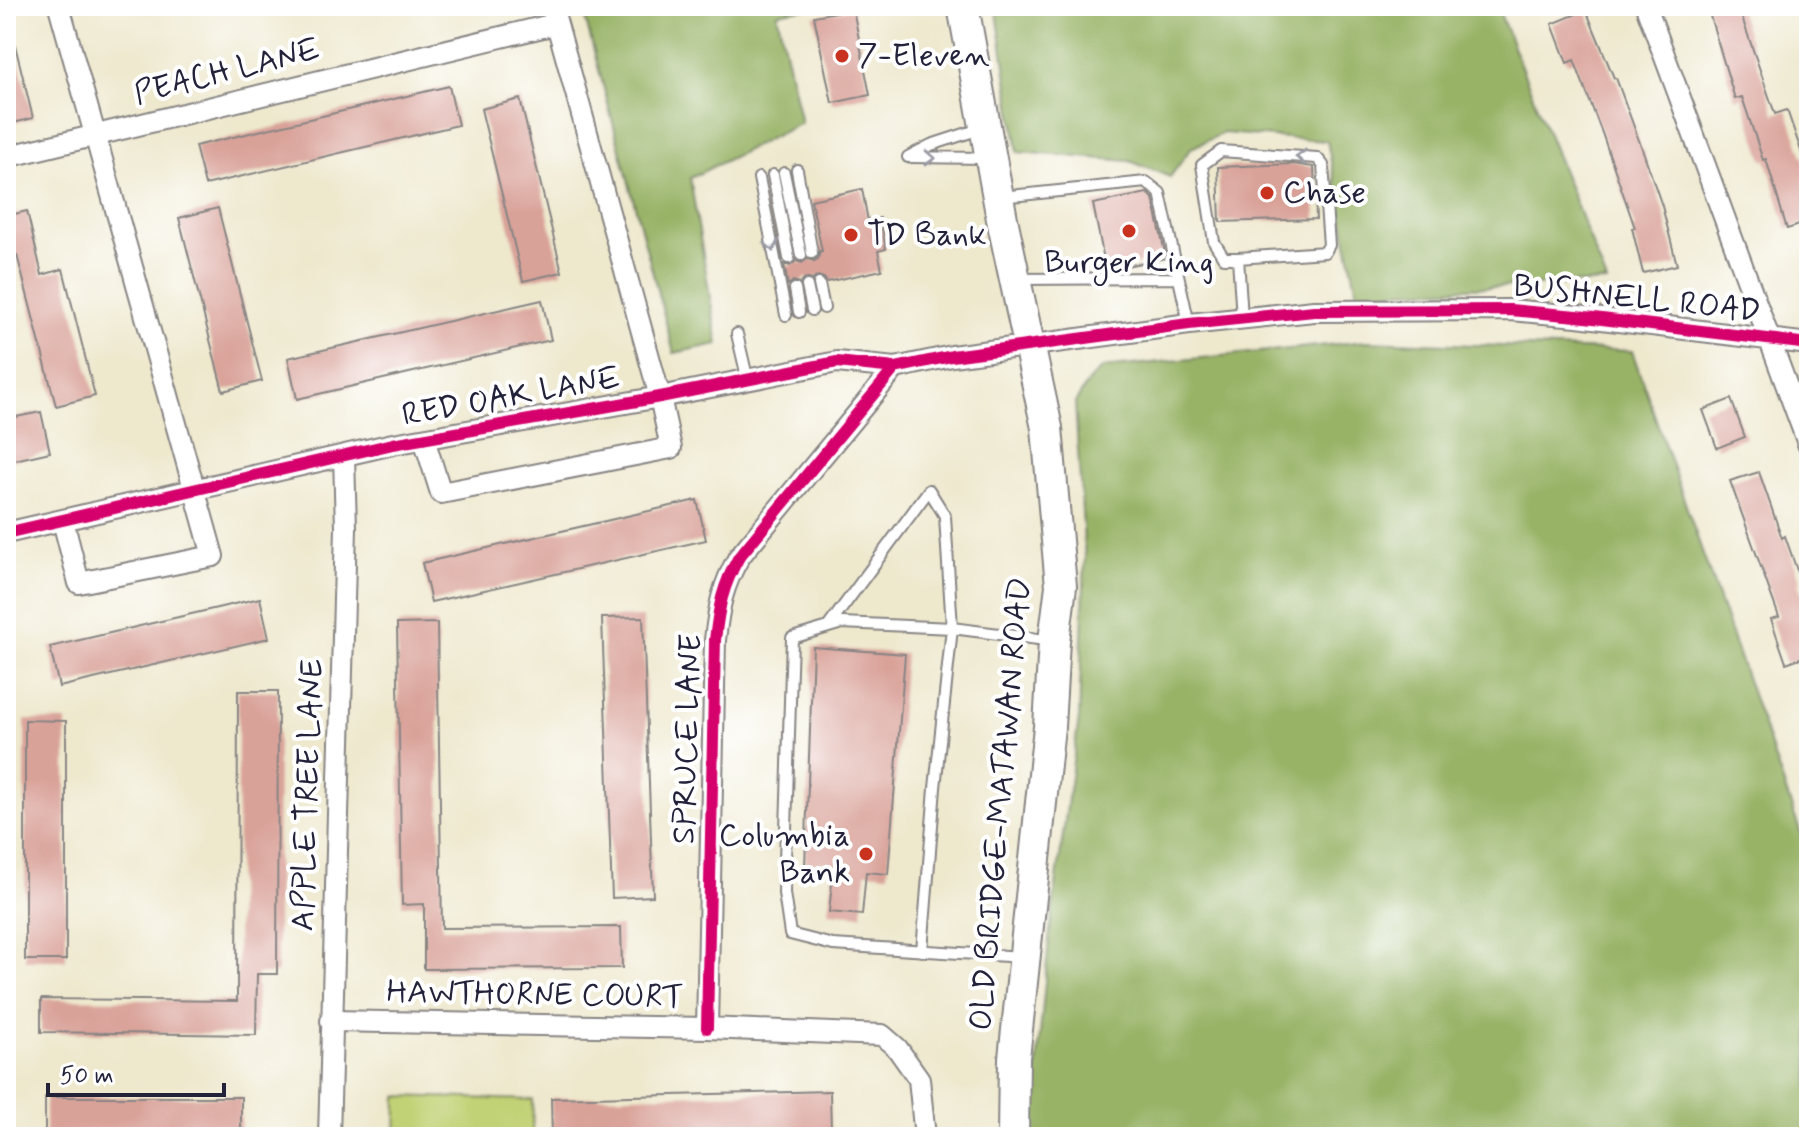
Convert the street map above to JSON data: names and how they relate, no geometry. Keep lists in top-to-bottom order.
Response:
{
  "streets": {
    "main road": ["OLD BRIDGE-MATAWAN ROAD"],
    "street": [
      "PEACH LANE",
      "BUSHNELL ROAD",
      "RED OAK LANE",
      "SPRUCE LANE",
      "APPLE TREE LANE",
      "HAWTHORNE COURT"
    ]
  },
  "crossings": [
    ["BUSHNELL ROAD", "RED OAK LANE"],
    ["BUSHNELL ROAD", "OLD BRIDGE-MATAWAN ROAD"],
    ["RED OAK LANE", "SPRUCE LANE"],
    ["RED OAK LANE", "APPLE TREE LANE"],
    ["RED OAK LANE", "OLD BRIDGE-MATAWAN ROAD"],
    ["SPRUCE LANE", "HAWTHORNE COURT"],
    ["APPLE TREE LANE", "HAWTHORNE COURT"]
  ],
  "places": [
    "7-Eleven",
    "Chase",
    "Burger King",
    "TD Bank",
    "Columbia Bank"
  ],
  "scale_bar": "50 m"
}
